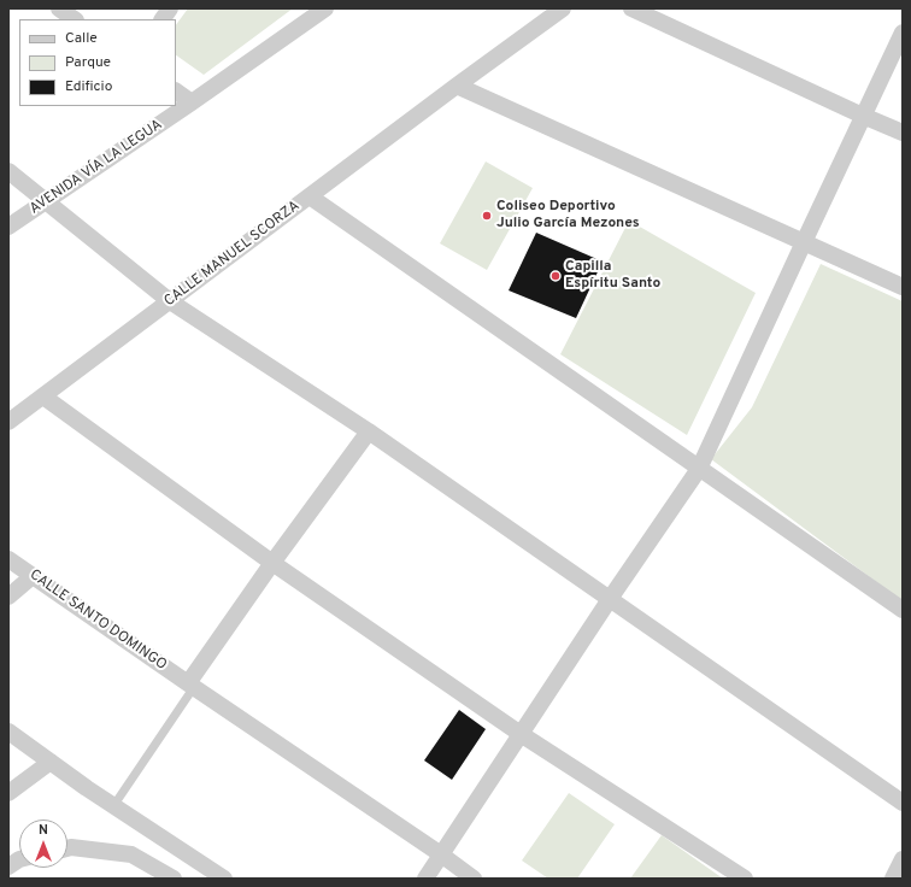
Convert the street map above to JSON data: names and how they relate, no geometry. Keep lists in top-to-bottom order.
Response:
{
  "streets": {
    "street": ["AVENIDA VÍA LA LEGUA", "CALLE MANUEL SCORZA", "CALLE SANTO DOMINGO"]
  },
  "places": ["Coliseo Deportivo Julio García Mezones", "Capilla Espíritu Santo"],
  "legend": ["Calle", "Parque", "Edificio"],
  "north": "top"
}
